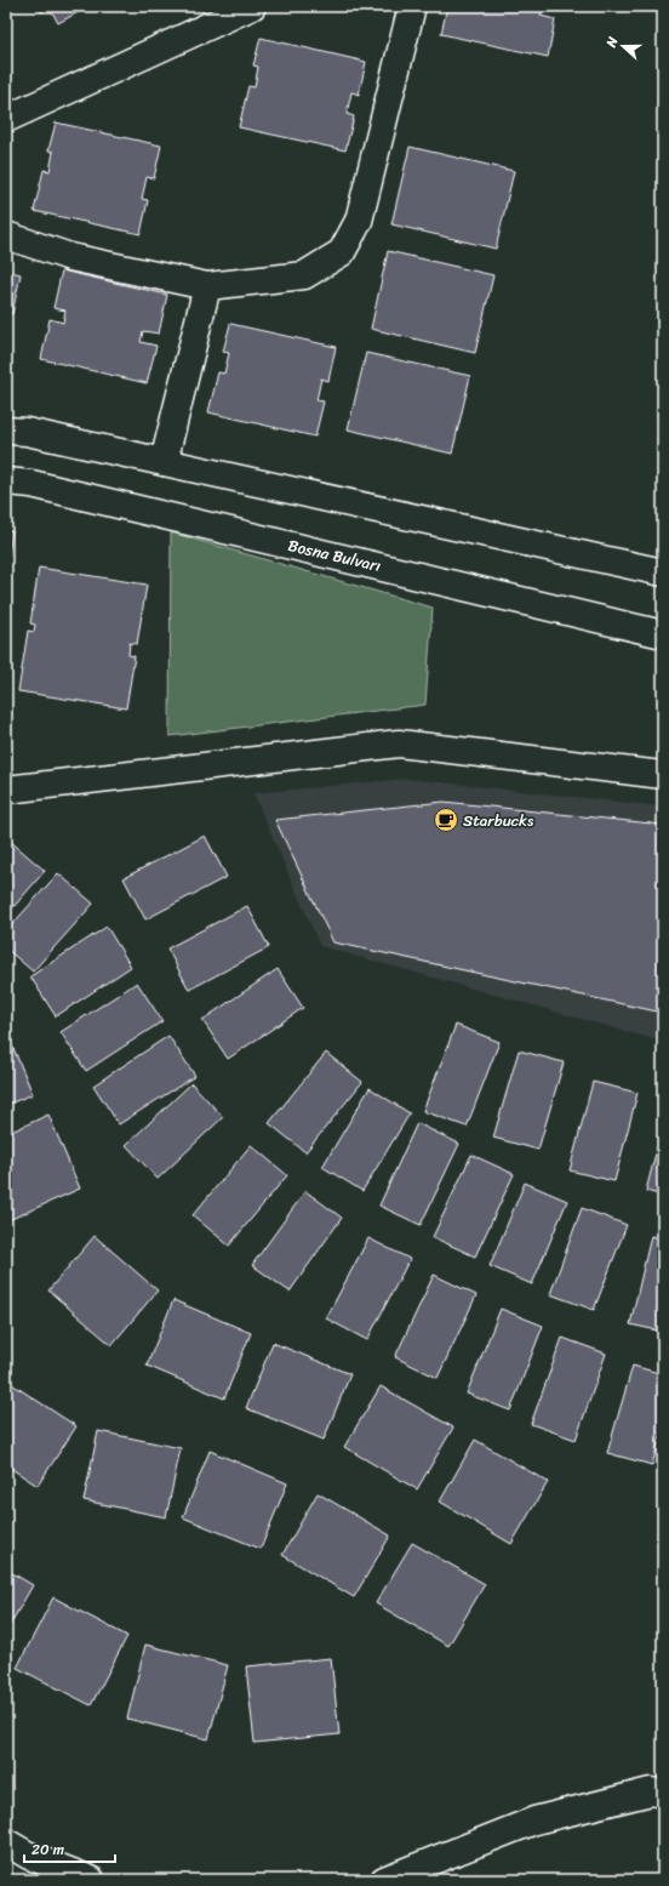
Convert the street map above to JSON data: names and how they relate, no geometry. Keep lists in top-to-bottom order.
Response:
{
  "streets": {
    "street": ["Bosna Bulvarı"]
  },
  "places": {
    "cafe": ["Starbucks"]
  },
  "scale_bar": "20 m",
  "north": "left"
}
